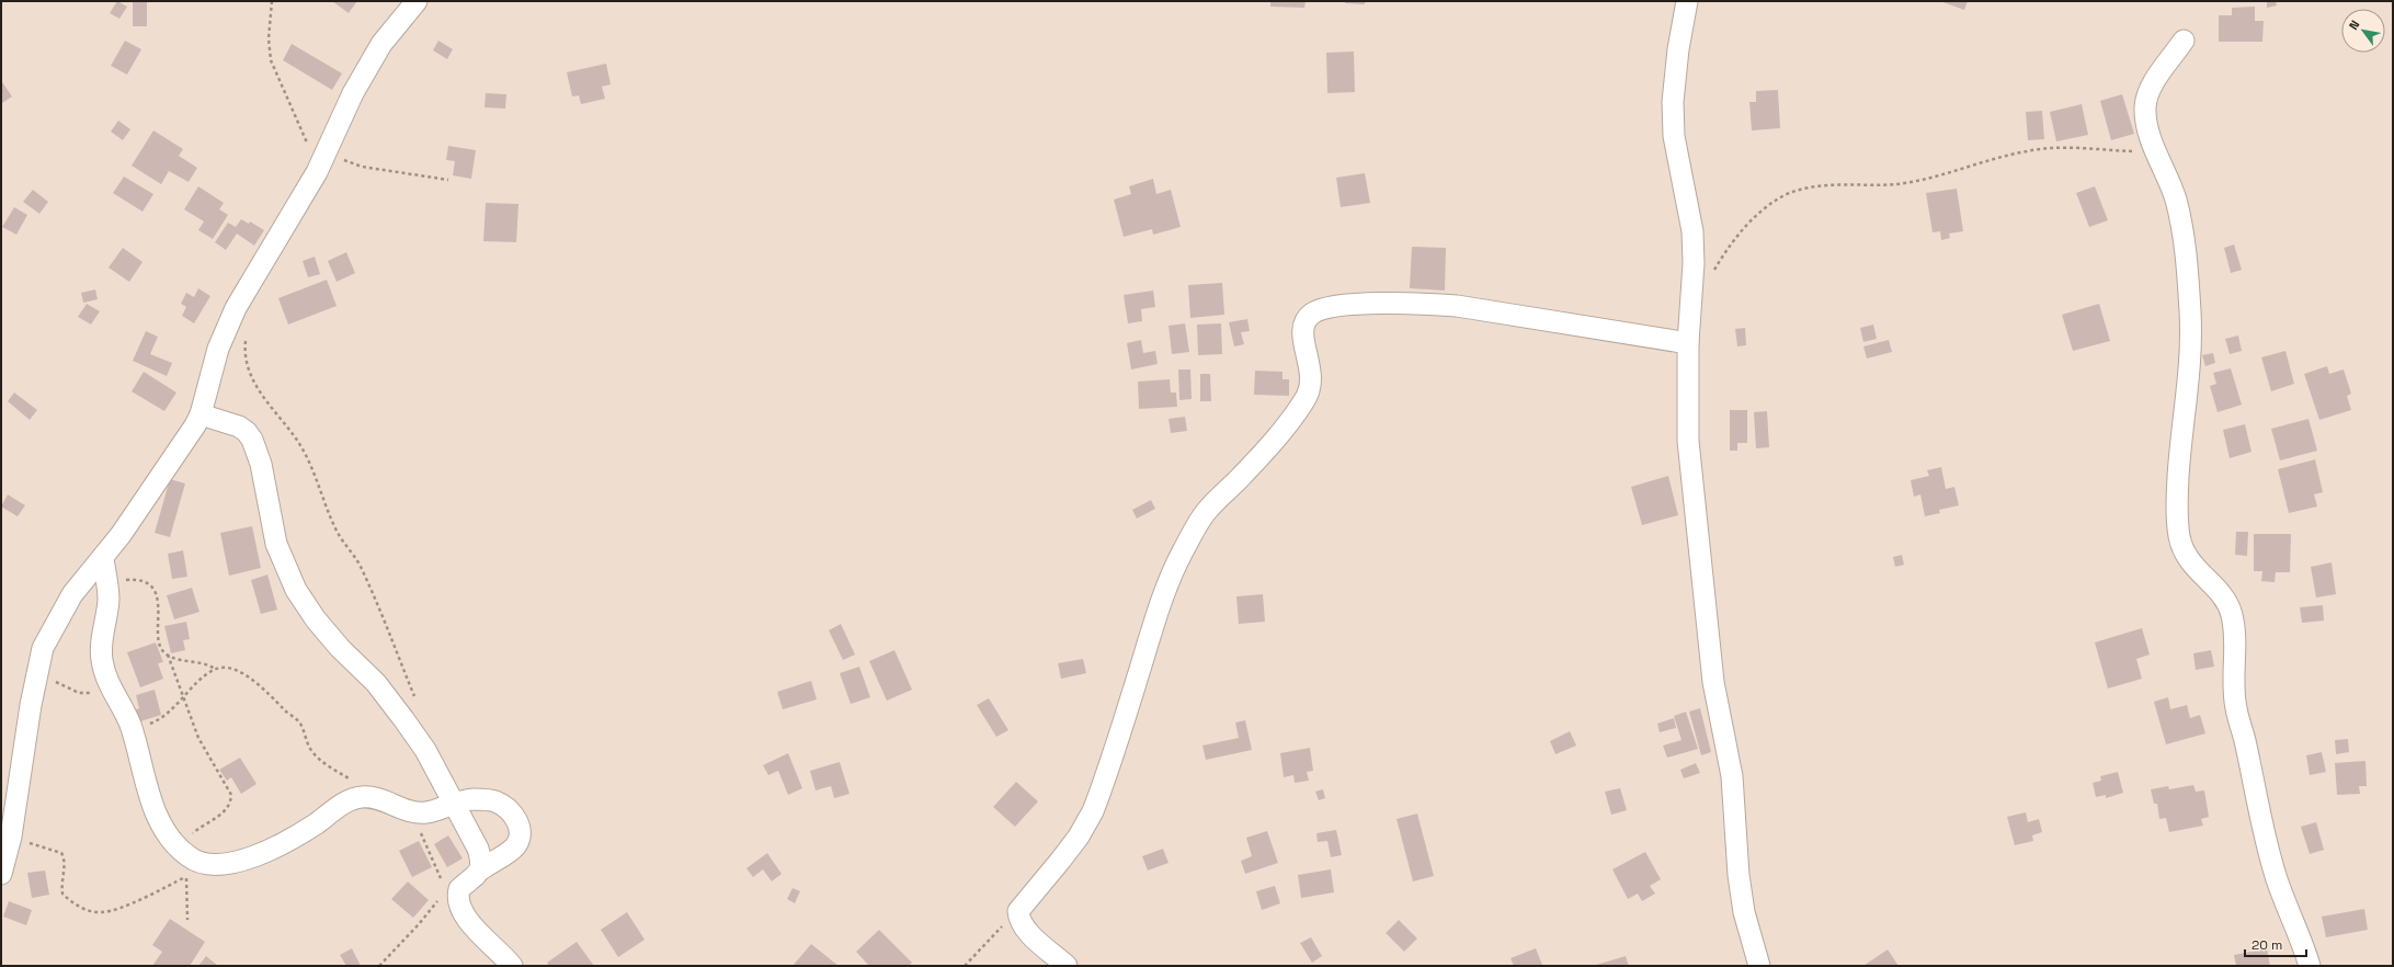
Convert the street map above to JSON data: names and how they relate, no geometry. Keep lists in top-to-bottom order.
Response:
{
  "scale_bar": "20 m",
  "north": "top left"
}
